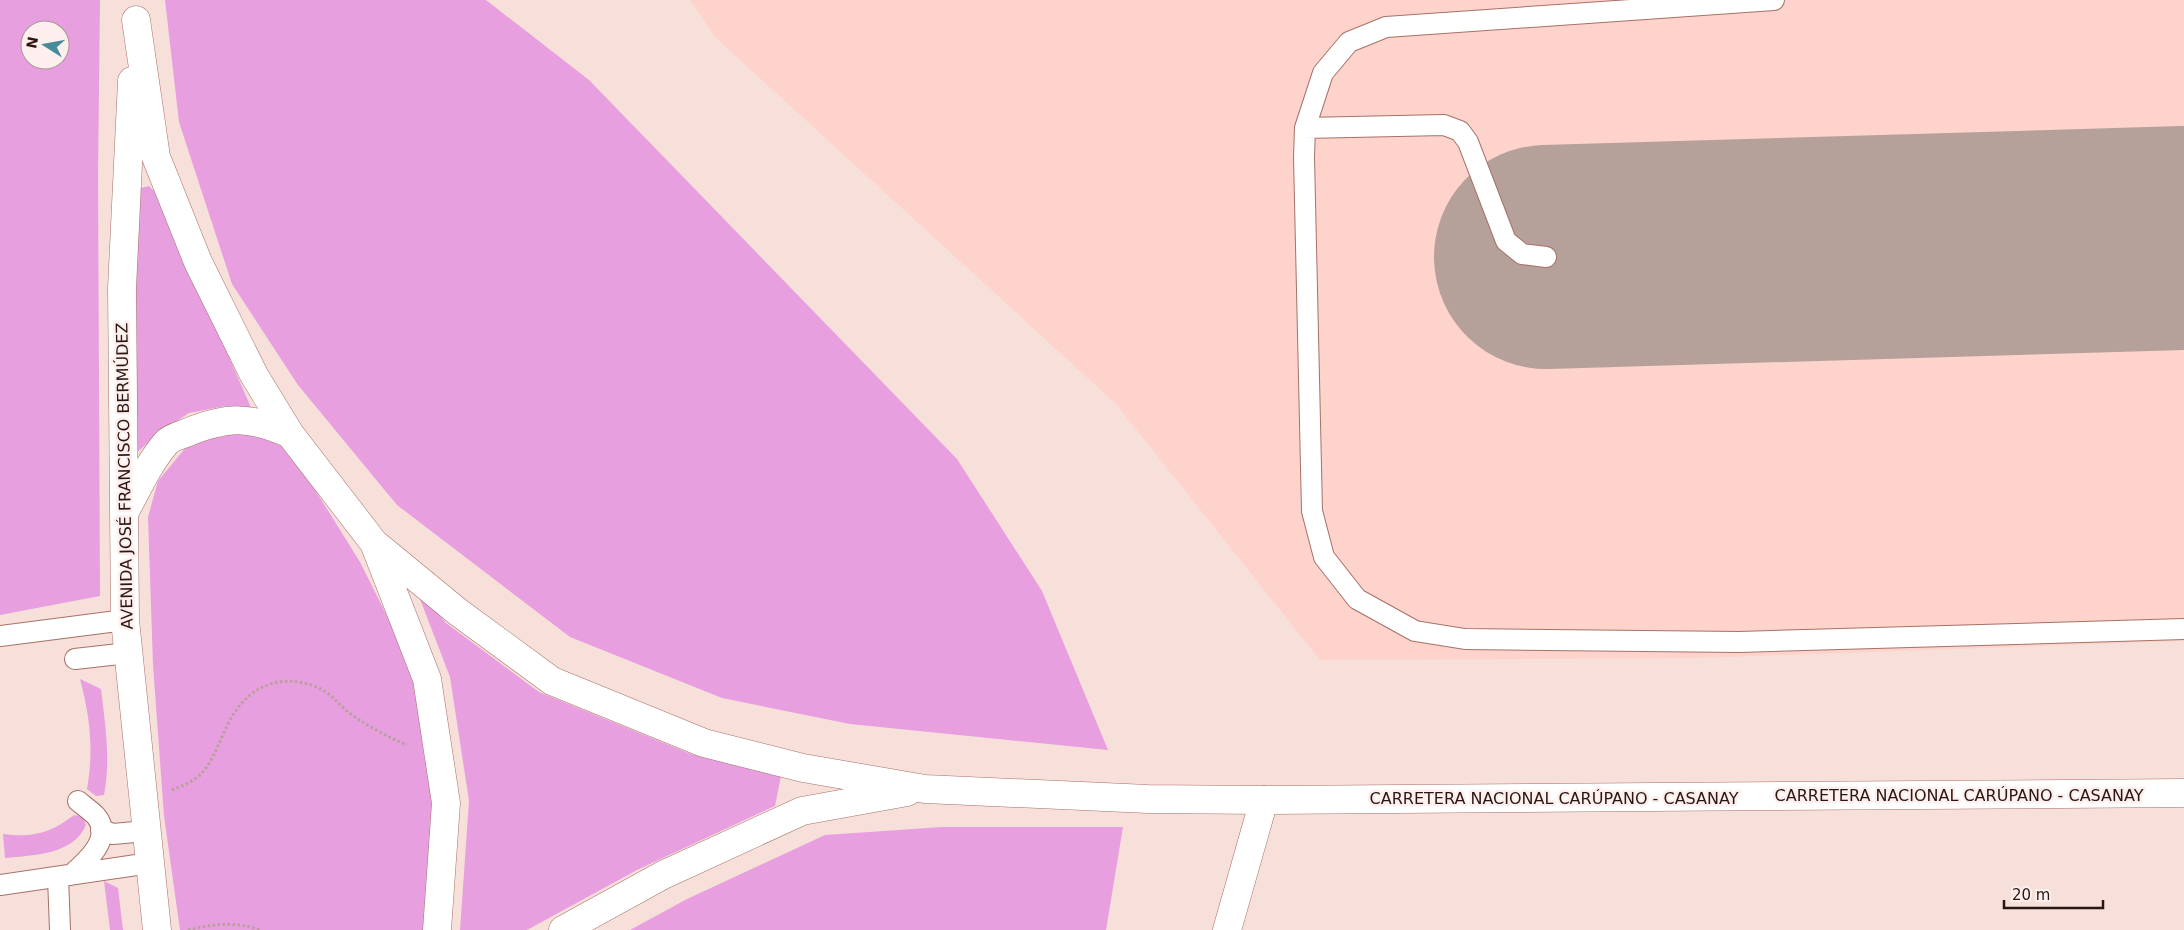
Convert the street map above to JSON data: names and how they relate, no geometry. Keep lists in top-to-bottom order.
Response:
{
  "streets": {
    "main road": ["AVENIDA JOSÉ FRANCISCO BERMÚDEZ", "CARRETERA NACIONAL CARÚPANO - CASANAY"]
  },
  "crossings": [
    ["AVENIDA JOSÉ FRANCISCO BERMÚDEZ", "CARRETERA NACIONAL CARÚPANO - CASANAY"]
  ],
  "scale_bar": "20 m",
  "north": "left"
}
